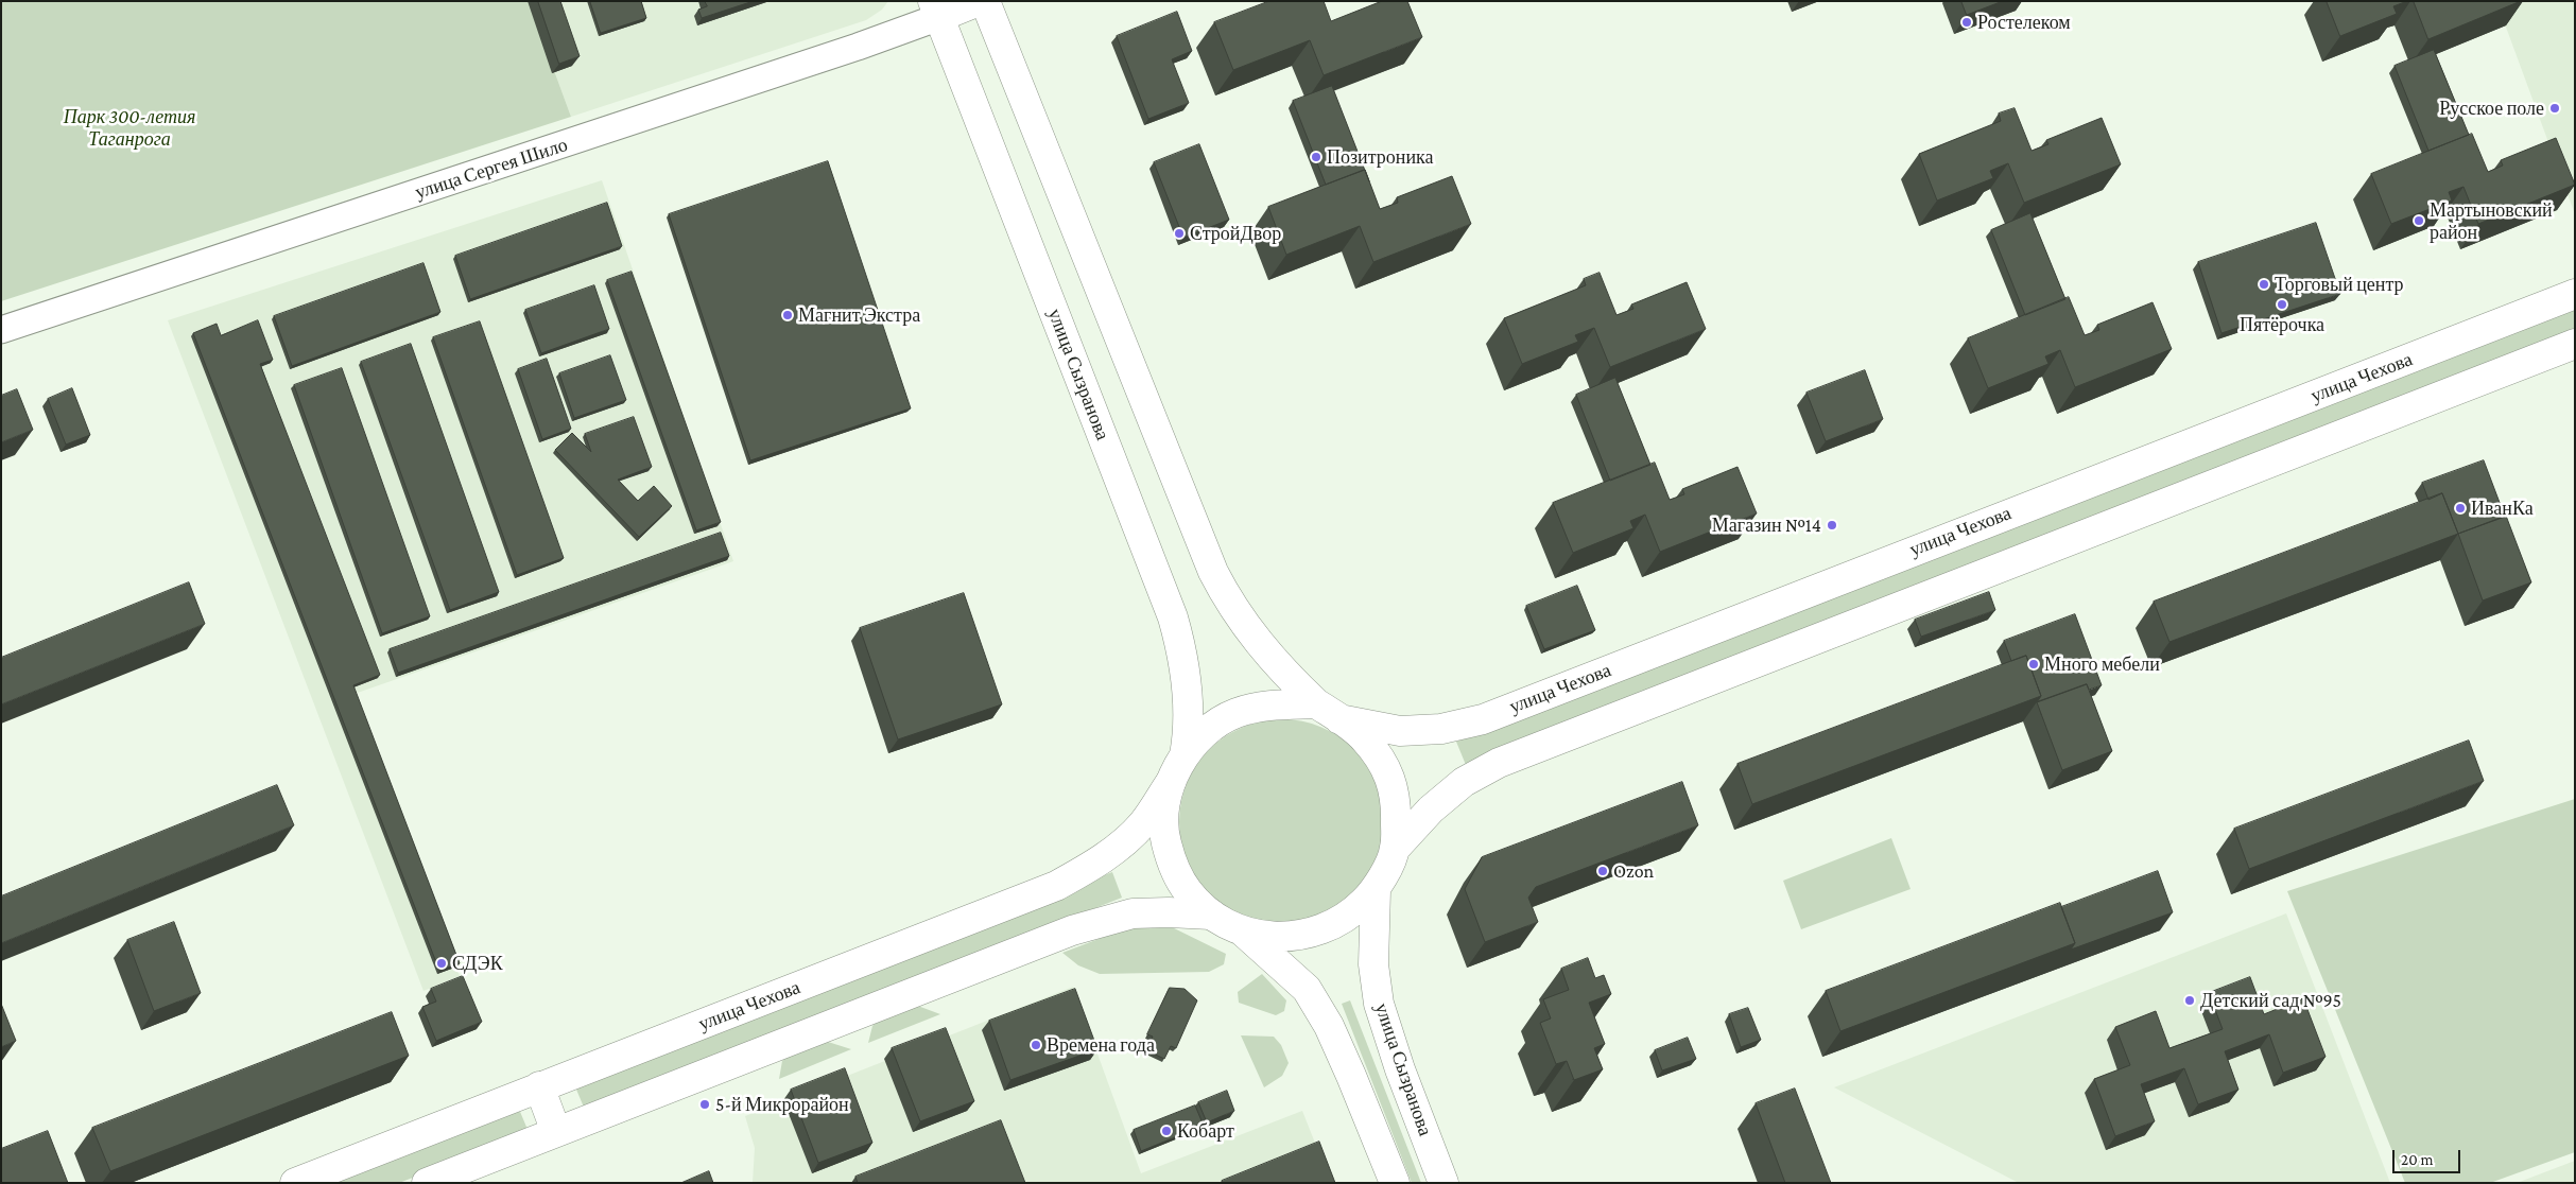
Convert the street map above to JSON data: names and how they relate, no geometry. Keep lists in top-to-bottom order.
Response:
{
  "streets": {
    "main road": ["улица Сергея Шило", "улица Сызранова", "улица Чехова"]
  },
  "crossings": [
    ["улица Сергея Шило", "улица Сызранова"],
    ["улица Сызранова", "улица Чехова"]
  ],
  "parks": ["Парк 300-летия Таганрога"],
  "places": [
    "Ростелеком",
    "Русское поле",
    "Позитроника",
    "Мартыновский район",
    "СтройДвор",
    "Торговый центр",
    "Пятёрочка",
    "Магнит Экстра",
    "ИванКа",
    "Магазин №14",
    "Много мебели",
    "Ozon",
    "СДЭК",
    "Детский сад №95",
    "Времена года",
    "5-й Микрорайон",
    "Кобарт"
  ],
  "scale_bar": "20 m"
}
